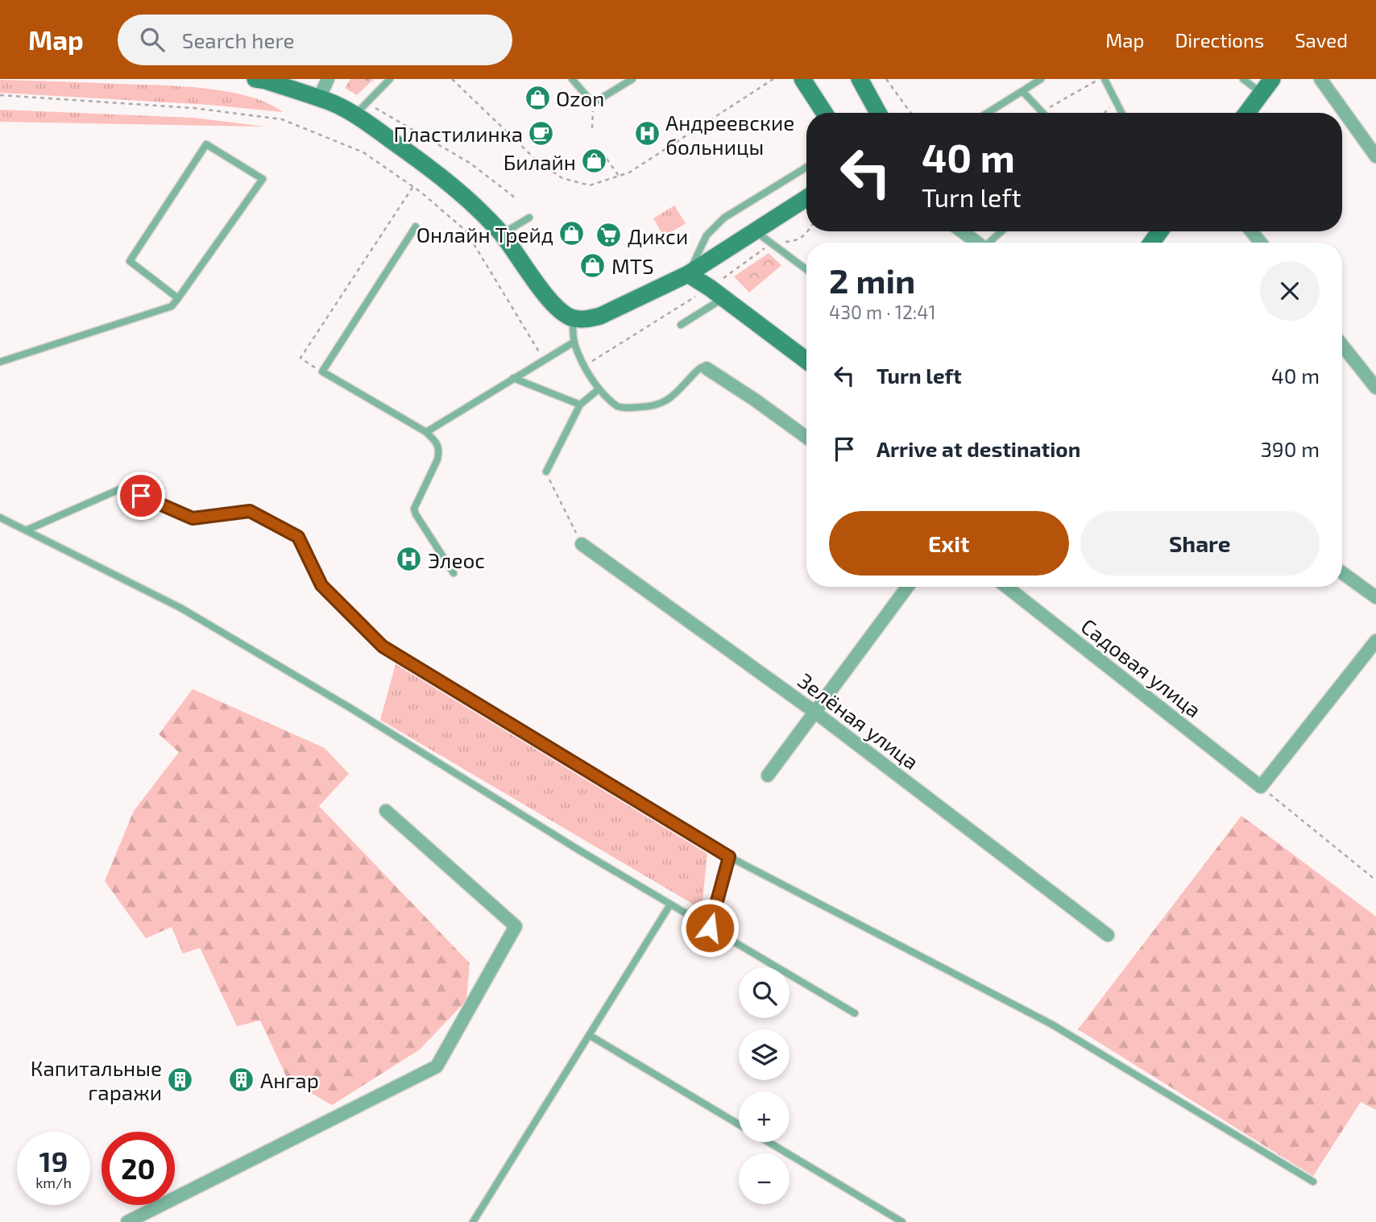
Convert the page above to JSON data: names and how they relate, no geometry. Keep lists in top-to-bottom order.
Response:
{
  "streets": {
    "street": ["Садовая улица", "Зелёная улица"]
  },
  "places": {
    "shop": [
      "Ozon",
      "Билайн",
      "Онлайн Трейд",
      "MTS"
    ],
    "cafe": ["Пластилинка"],
    "hospital": ["Андреевские больницы", "Элеос"],
    "supermarket": ["Дикси"],
    "building": ["Капитальные гаражи", "Ангар"]
  },
  "page": {
    "header": "Map",
    "search": "Search here",
    "nav": ["Map", "Directions", "Saved"],
    "turn": ["40 m", "Turn left"],
    "heading": ["2 min", "430 m · 12:41"],
    "list": [
      {
        "name": "Turn left",
        "value": "40 m"
      },
      {
        "name": "Arrive at destination",
        "value": "390 m"
      }
    ],
    "buttons": ["Exit", "Share"],
    "map_buttons": ["+", "−"],
    "speed": "19 km/h",
    "limit": "20"
  }
}
